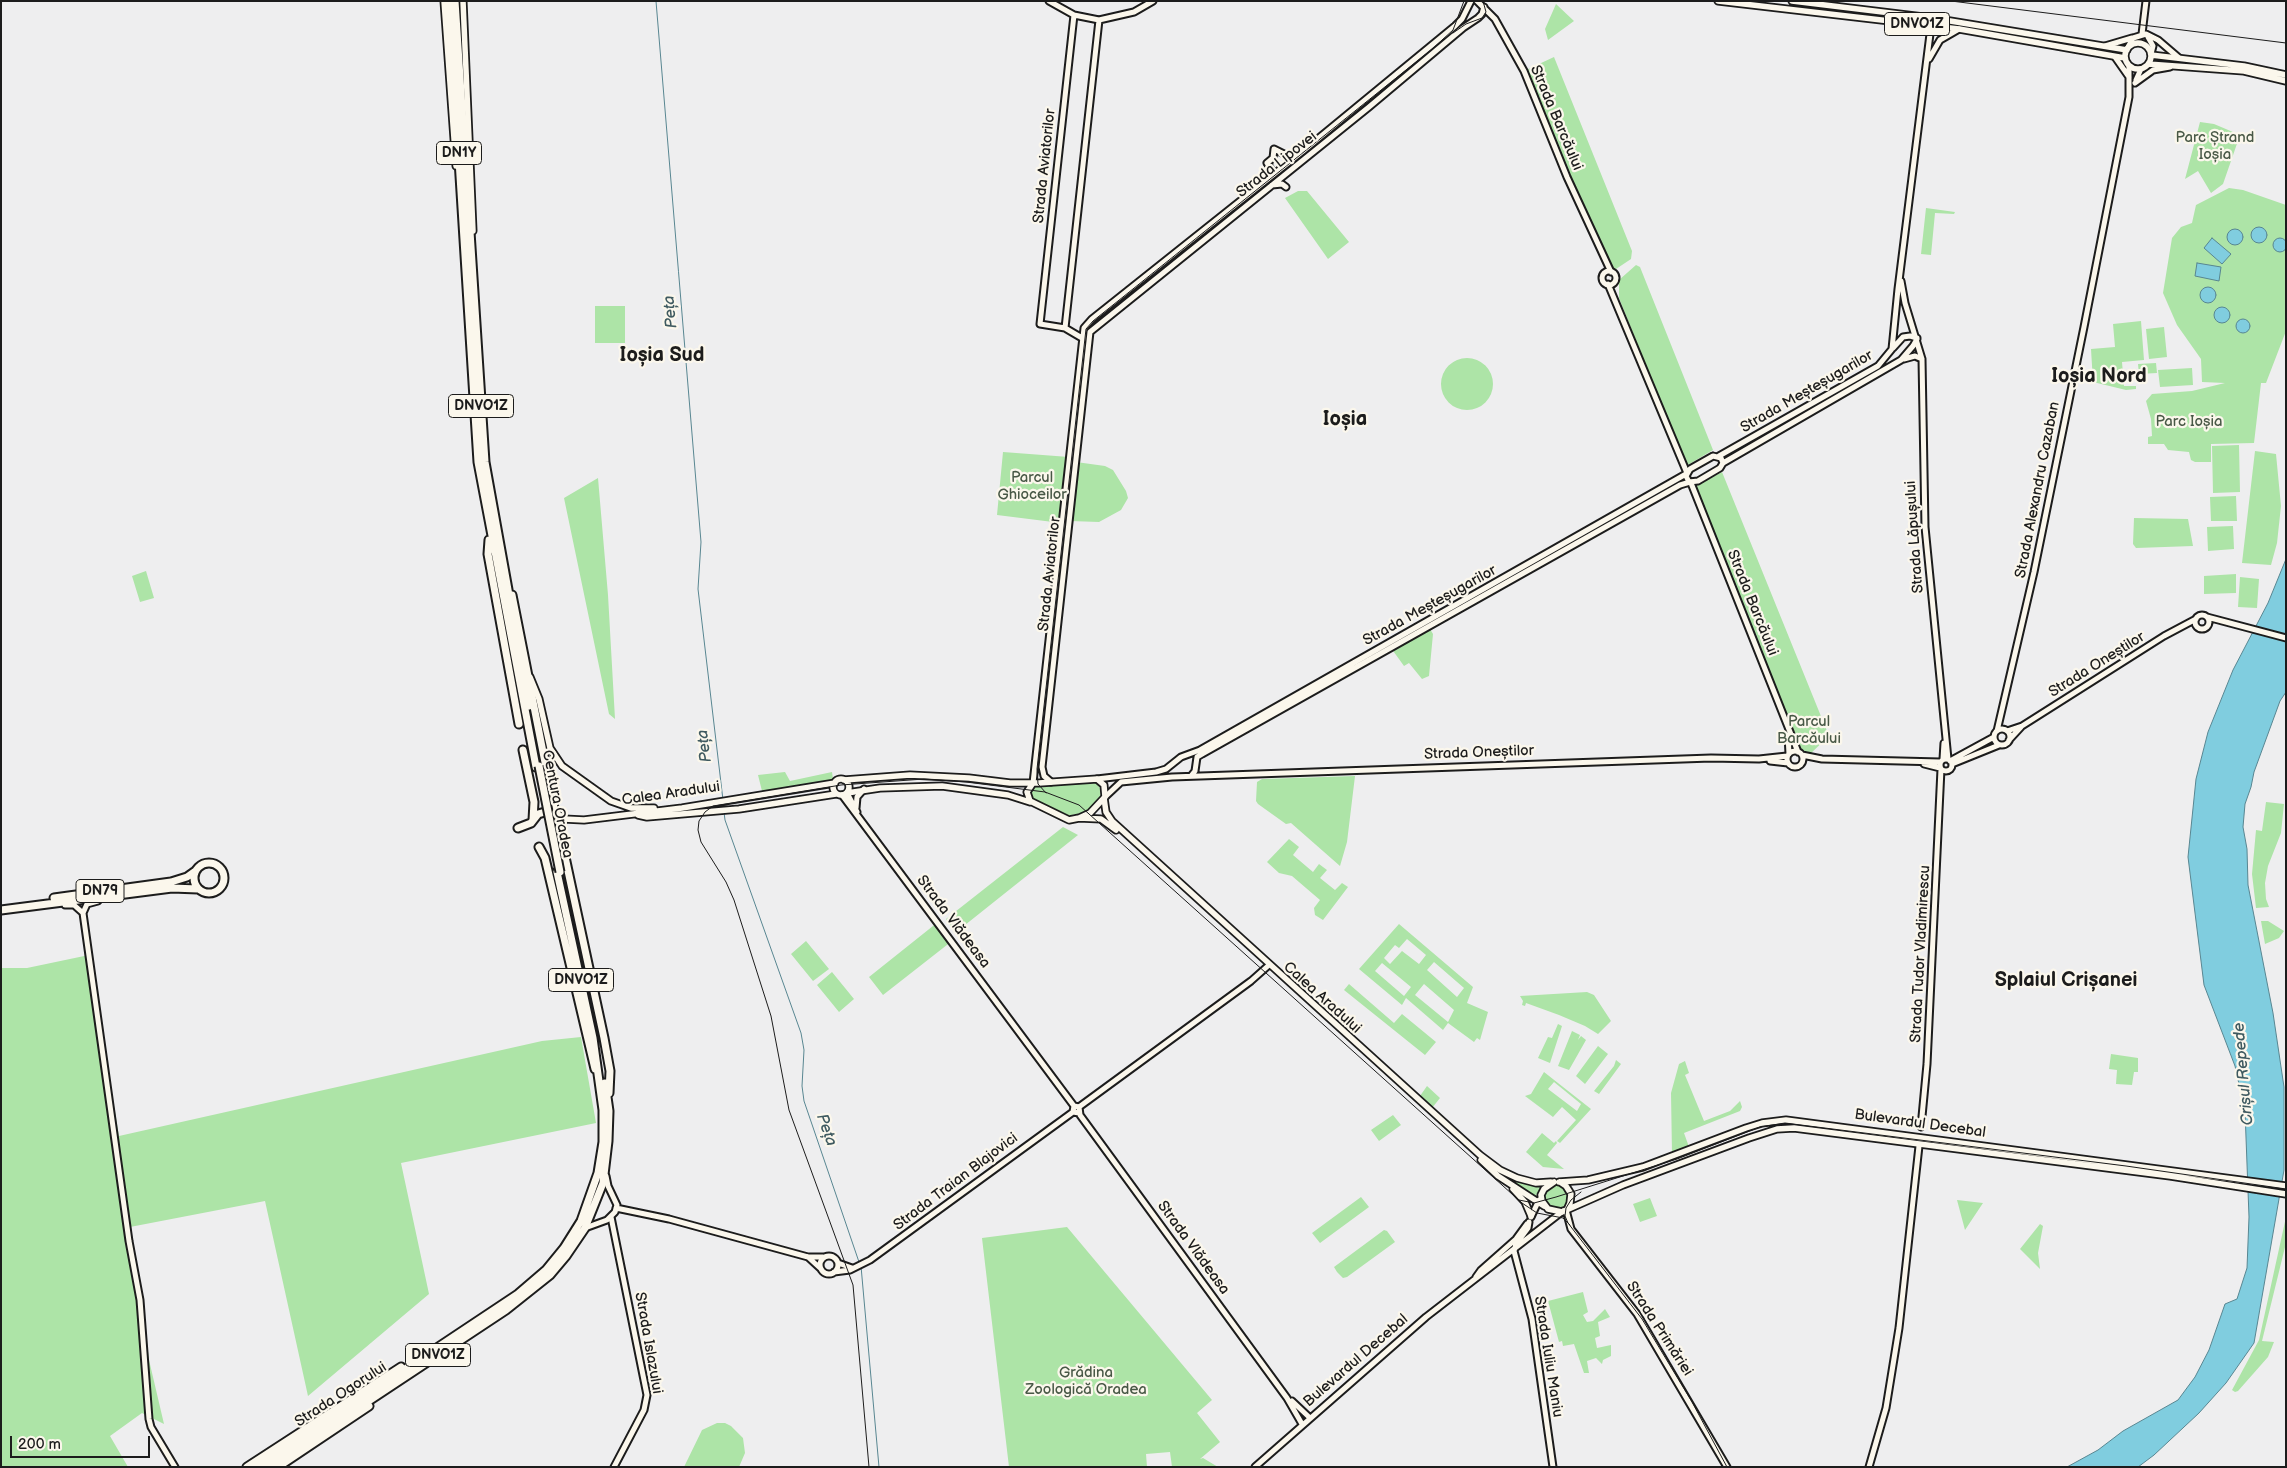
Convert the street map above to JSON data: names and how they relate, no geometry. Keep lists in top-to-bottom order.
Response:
{
  "streets": {
    "highway": [
      "DNVO1Z",
      "DN1Y",
      "Calea Aradului",
      "Centura Oradea",
      "DN79",
      "Strada Ogorului"
    ],
    "main road": ["Bulevardul Decebal"],
    "street": [
      "Strada Barcăului",
      "Strada Lipovei",
      "Strada Aviatorilor",
      "Strada Meșteșugarilor",
      "Strada Alexandru Cazaban",
      "Strada Lăpușului",
      "Strada Oneștilor",
      "Strada Vlădeasa",
      "Strada Tudor Vladimirescu",
      "Strada Traian Blajovici",
      "Strada Primăriei",
      "Strada Islazului",
      "Strada Iuliu Maniu"
    ]
  },
  "crossings": [
    ["DNVO1Z", "DN1Y"],
    ["DNVO1Z", "Strada Meșteșugarilor"],
    ["DNVO1Z", "Strada Alexandru Cazaban"],
    ["DNVO1Z", "Centura Oradea"],
    ["Strada Barcăului", "Strada Lipovei"],
    ["Strada Barcăului", "Strada Meșteșugarilor"],
    ["Strada Barcăului", "Strada Oneștilor"],
    ["Strada Lipovei", "Strada Aviatorilor"],
    ["Strada Aviatorilor", "Calea Aradului"],
    ["Strada Meșteșugarilor", "Strada Lăpușului"],
    ["Strada Meșteșugarilor", "Strada Oneștilor"],
    ["Strada Alexandru Cazaban", "Strada Oneștilor"],
    ["Strada Lăpușului", "Strada Tudor Vladimirescu"],
    ["Calea Aradului", "Strada Vlădeasa"],
    ["Calea Aradului", "Bulevardul Decebal"],
    ["Calea Aradului", "Strada Traian Blajovici"],
    ["Calea Aradului", "Strada Primăriei"],
    ["Centura Oradea", "Strada Ogorului"],
    ["Strada Vlădeasa", "Bulevardul Decebal"],
    ["Strada Vlădeasa", "Strada Traian Blajovici"],
    ["Bulevardul Decebal", "Strada Primăriei"],
    ["Bulevardul Decebal", "Strada Iuliu Maniu"]
  ],
  "districts": [
    "Ioșia Sud",
    "Ioșia Nord",
    "Ioșia",
    "Splaiul Crișanei"
  ],
  "water": ["Peța", "Crișul Repede"],
  "parks": [
    "Parc Ștrand Ioșia",
    "Parc Ioșia",
    "Parcul Ghioceilor",
    "Parcul Barcăului",
    "Grădina Zoologică Oradea"
  ],
  "scale_bar": "200 m"
}
